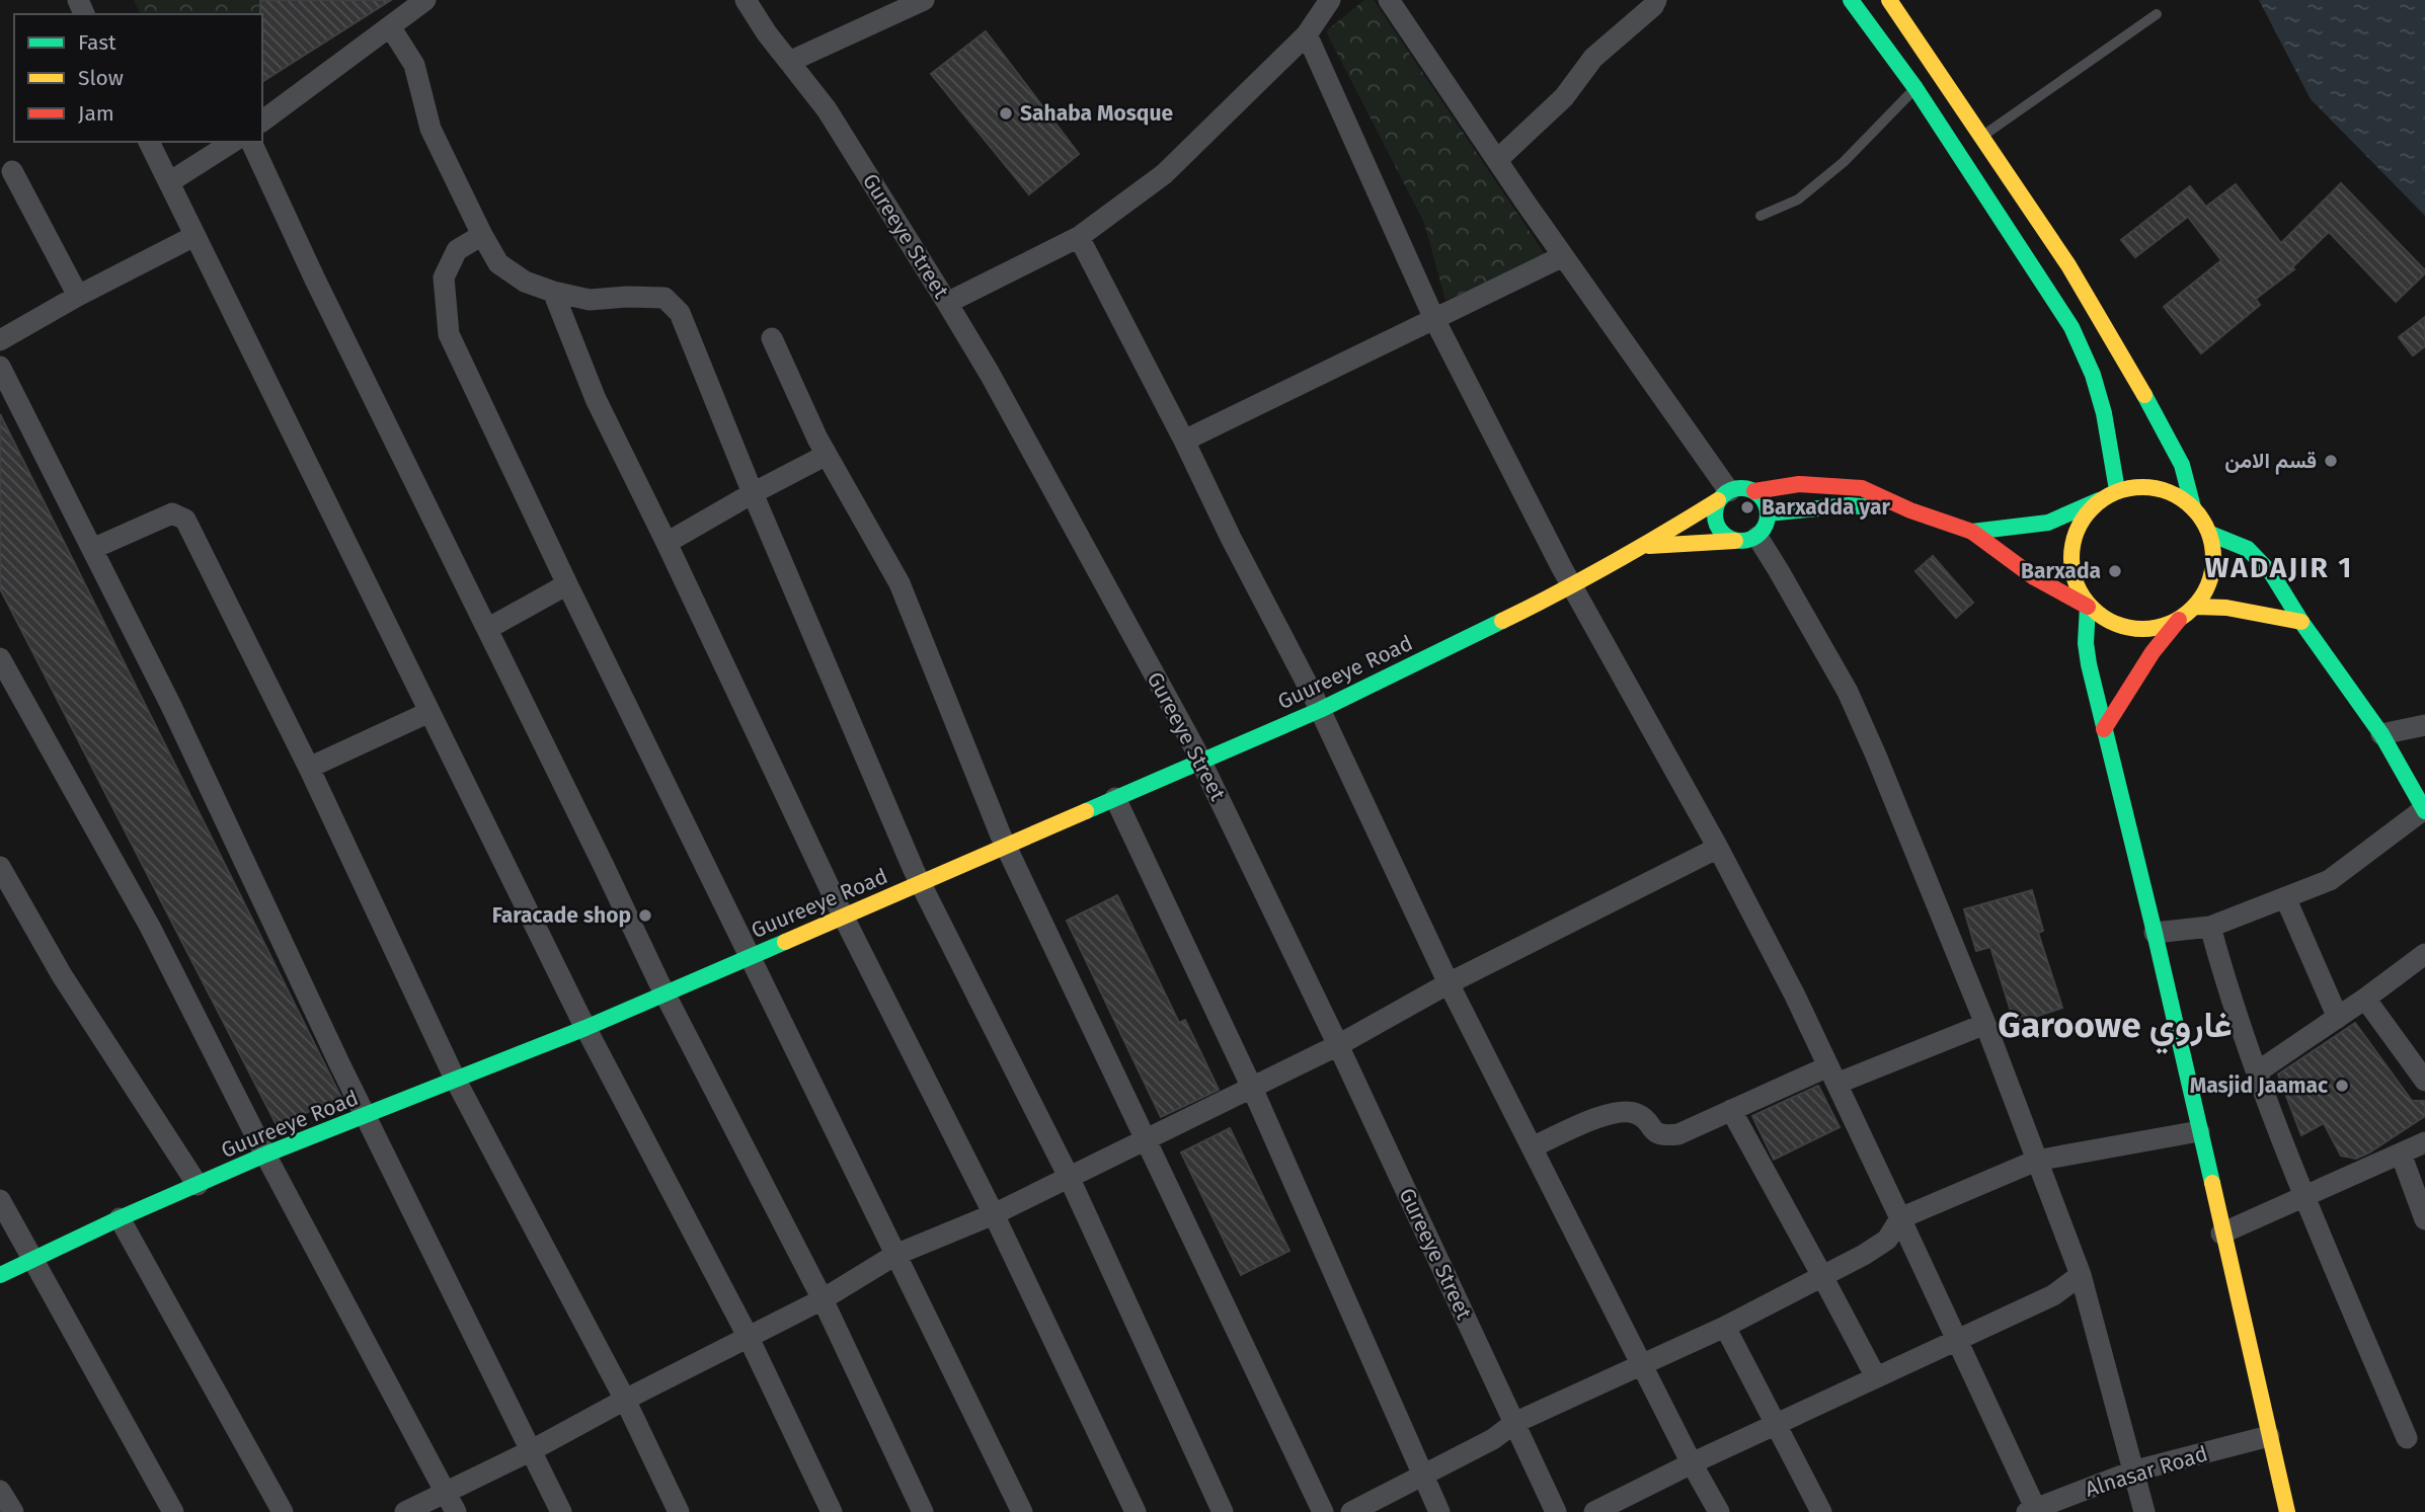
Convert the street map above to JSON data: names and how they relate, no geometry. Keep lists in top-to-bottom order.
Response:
{
  "streets": {
    "street": ["Gureeye Street", "Guureeye Road", "Alnasar Road"]
  },
  "crossings": [
    ["Gureeye Street", "Guureeye Road"]
  ],
  "districts": ["WADAJIR 1", "Garoowe غاروي"],
  "places": [
    "Sahaba Mosque",
    "قسم الامن",
    "Barxadda yar",
    "Barxada",
    "Faracade shop",
    "Masjid Jaamac"
  ],
  "legend": ["Fast", "Slow", "Jam"]
}
